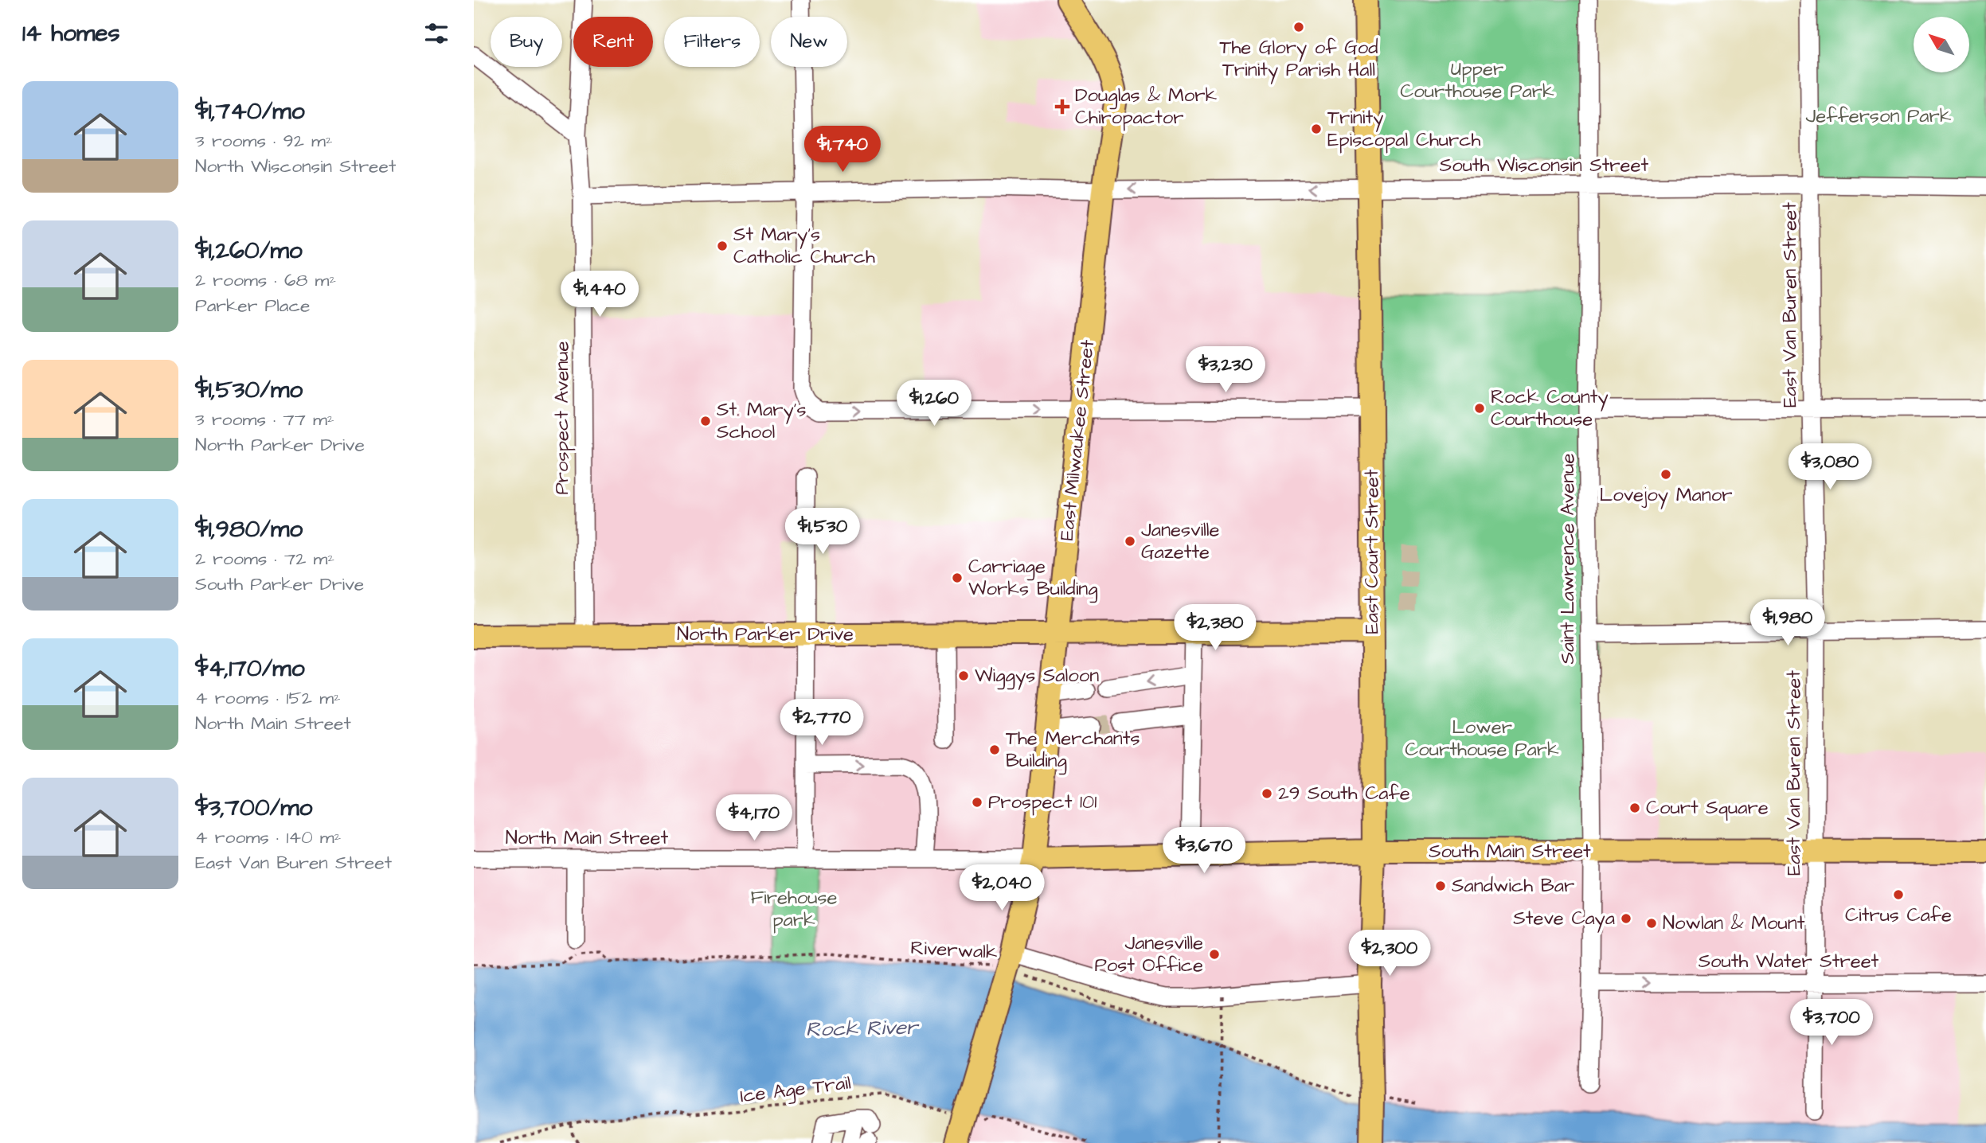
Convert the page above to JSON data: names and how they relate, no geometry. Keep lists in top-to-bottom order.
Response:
{
  "streets": {
    "main road": [
      "East Milwaukee Street",
      "East Court Street",
      "North Parker Drive",
      "South Main Street"
    ],
    "street": [
      "South Wisconsin Street",
      "East Van Buren Street",
      "Prospect Avenue",
      "Saint Lawrence Avenue",
      "North Main Street",
      "South Water Street"
    ],
    "path": ["Riverwalk", "Ice Age Trail"]
  },
  "crossings": [
    ["South Wisconsin Street", "East Van Buren Street"],
    ["South Wisconsin Street", "Prospect Avenue"],
    ["South Wisconsin Street", "East Milwaukee Street"],
    ["South Wisconsin Street", "East Court Street"],
    ["South Wisconsin Street", "Saint Lawrence Avenue"],
    ["East Van Buren Street", "South Main Street"],
    ["East Van Buren Street", "South Water Street"],
    ["Prospect Avenue", "North Parker Drive"],
    ["East Milwaukee Street", "North Parker Drive"],
    ["East Milwaukee Street", "North Main Street"],
    ["East Milwaukee Street", "South Main Street"],
    ["East Milwaukee Street", "Riverwalk"],
    ["East Milwaukee Street", "Ice Age Trail"],
    ["East Court Street", "North Parker Drive"],
    ["East Court Street", "South Main Street"],
    ["East Court Street", "Riverwalk"],
    ["Saint Lawrence Avenue", "South Main Street"],
    ["Saint Lawrence Avenue", "South Water Street"],
    ["North Main Street", "South Main Street"]
  ],
  "one_way": ["South Water Street"],
  "water": ["Rock River"],
  "parks": [
    "Upper Courthouse Park",
    "Jefferson Park",
    "Lower Courthouse Park",
    "Firehouse park"
  ],
  "places": {
    "other": [
      "The Glory of God Trinity Parish Hall",
      "Trinity Episcopal Church",
      "St Mary's Catholic Church",
      "Rock County Courthouse",
      "St. Mary's School",
      "Lovejoy Manor",
      "Janesville Gazette",
      "Carriage Works Building",
      "Wiggys Saloon",
      "The Merchants Building",
      "29 South Cafe",
      "Prospect 101",
      "Court Square",
      "Sandwich Bar",
      "Citrus Cafe",
      "Steve Caya",
      "Nowlan & Mount",
      "Janesville Post Office"
    ],
    "health": ["Douglas & Mork Chiropactor"]
  },
  "north": "top left",
  "page": {
    "heading": "14 homes",
    "chip": [
      "Buy",
      "Rent",
      "Filters",
      "New"
    ],
    "list": [
      {
        "name": "$1,740/mo",
        "note": "3 rooms · 92 m² · North Wisconsin Street"
      },
      {
        "name": "$1,260/mo",
        "note": "2 rooms · 68 m² · Parker Place"
      },
      {
        "name": "$1,530/mo",
        "note": "3 rooms · 77 m² · North Parker Drive"
      },
      {
        "name": "$1,980/mo",
        "note": "2 rooms · 72 m² · South Parker Drive"
      },
      {
        "name": "$4,170/mo",
        "note": "4 rooms · 152 m² · North Main Street"
      },
      {
        "name": "$3,700/mo",
        "note": "4 rooms · 140 m² · East Van Buren Street"
      }
    ],
    "price": [
      "$1,740",
      "$1,440",
      "$3,230",
      "$1,260",
      "$3,080",
      "$1,530",
      "$1,980",
      "$2,380",
      "$2,770",
      "$4,170",
      "$3,670",
      "$2,040",
      "$2,300",
      "$3,700"
    ]
  }
}
